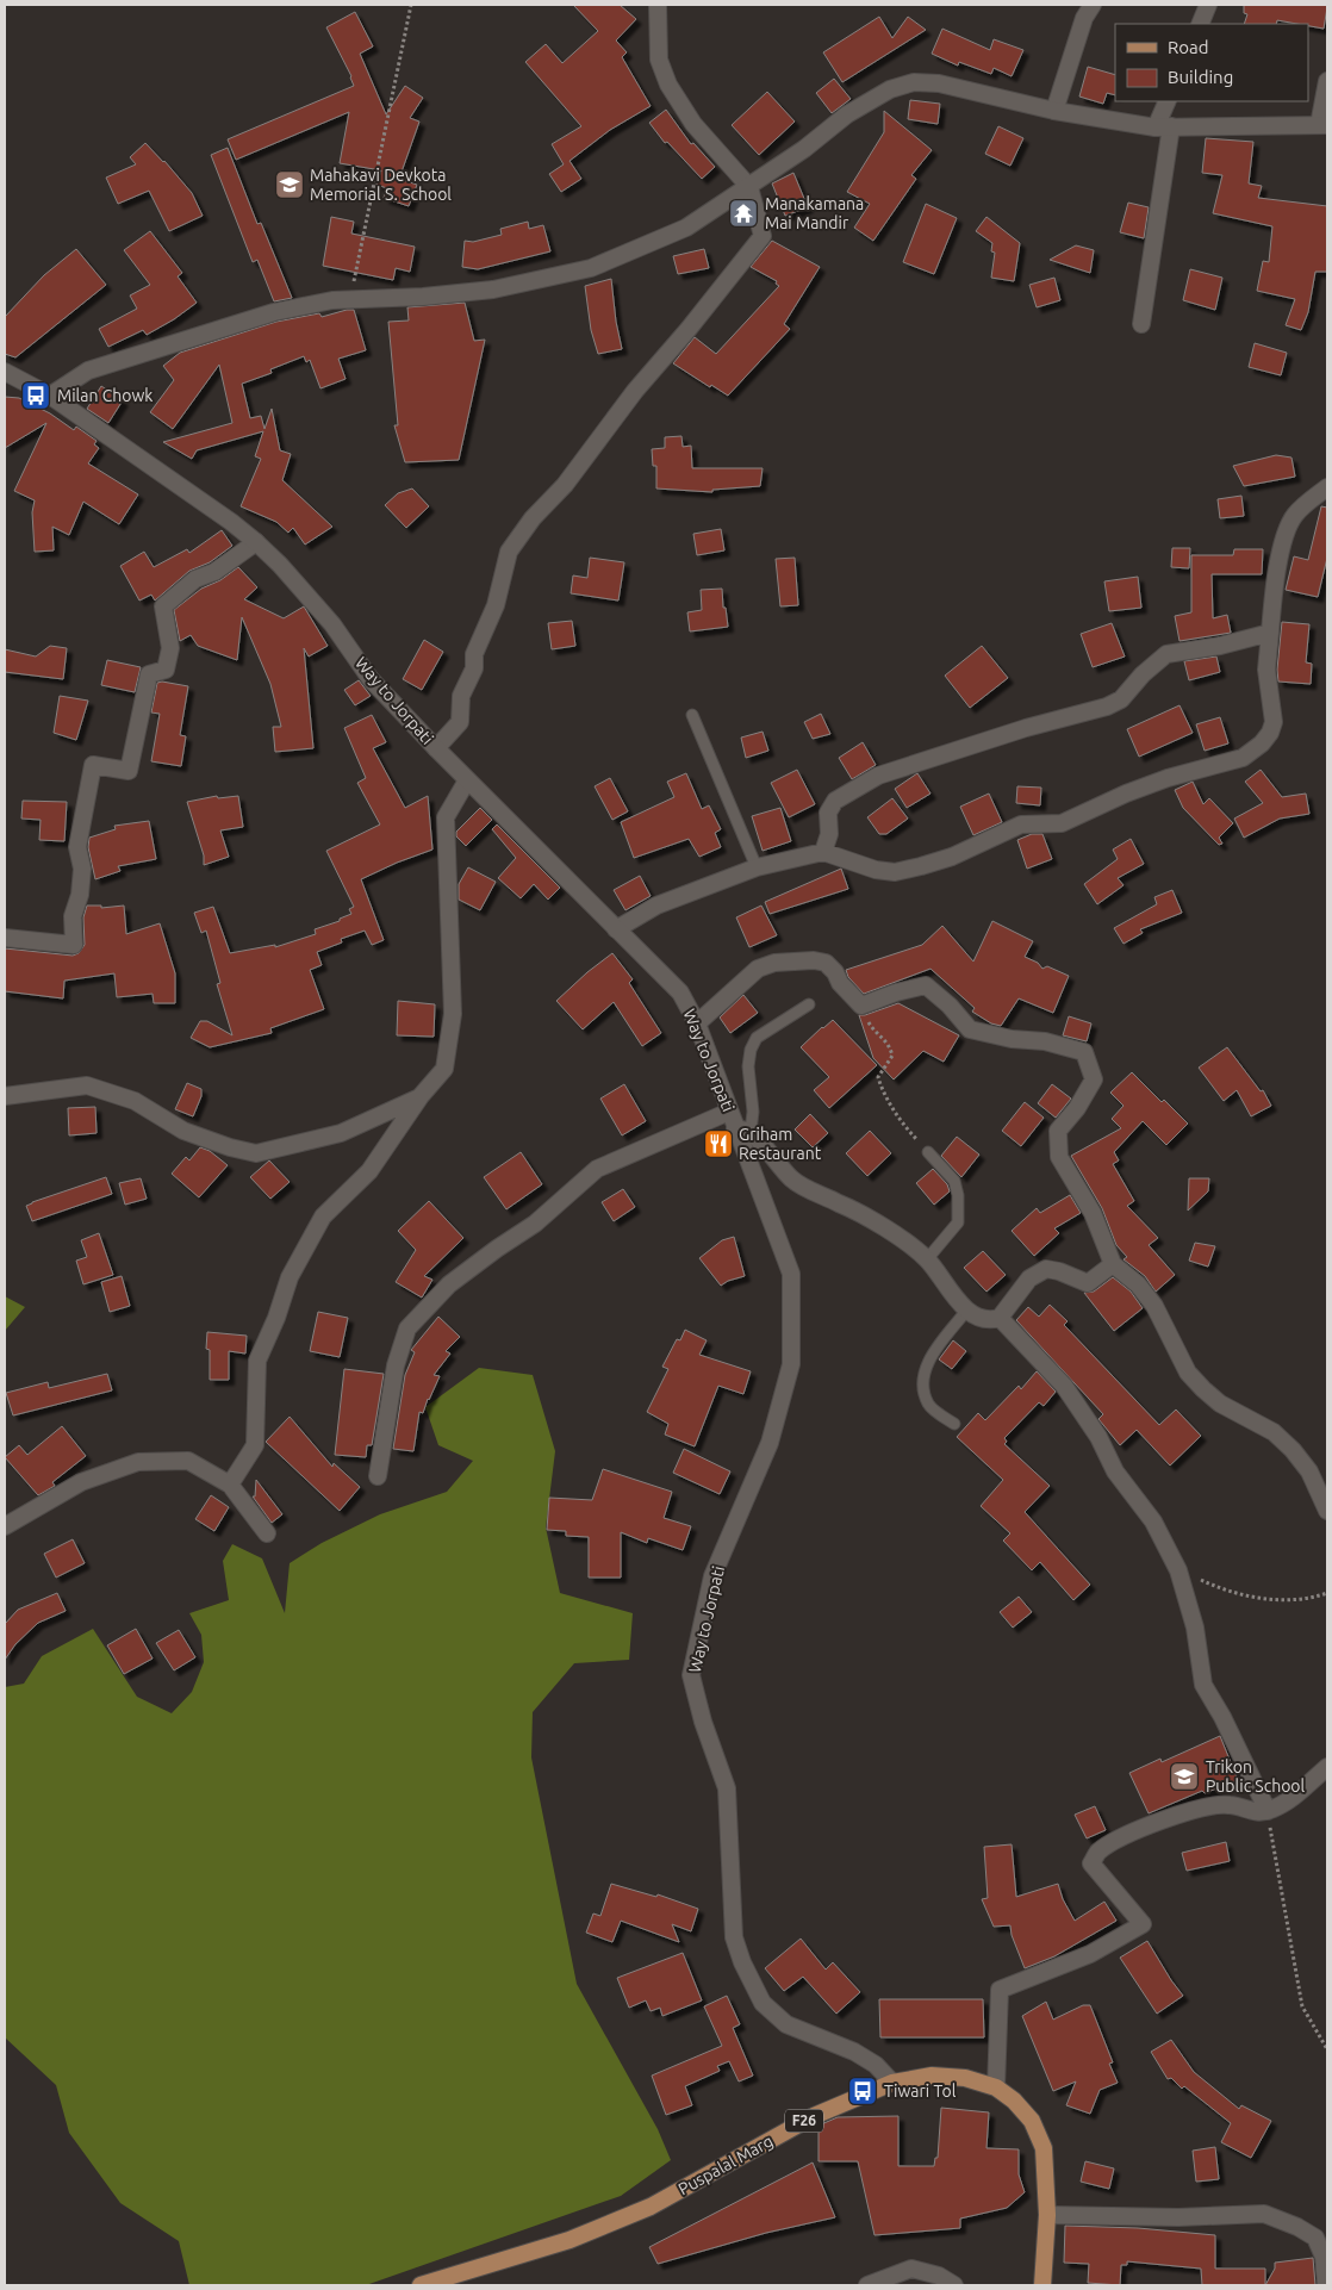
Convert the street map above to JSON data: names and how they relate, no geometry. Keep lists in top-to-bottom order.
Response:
{
  "streets": {
    "main road": ["F26", "Puspalal Marg"],
    "street": ["Way to Jorpati"]
  },
  "crossings": [
    ["Way to Jorpati", "Puspalal Marg"]
  ],
  "places": {
    "school or university": ["Mahakavi Devkota Memorial S. School", "Trikon Public School"],
    "temple": ["Manakamana Mai Mandir"],
    "bus stop": ["Milan Chowk", "Tiwari Tol"],
    "restaurant": ["Griham Restaurant"]
  },
  "legend": ["Road", "Building"]
}
